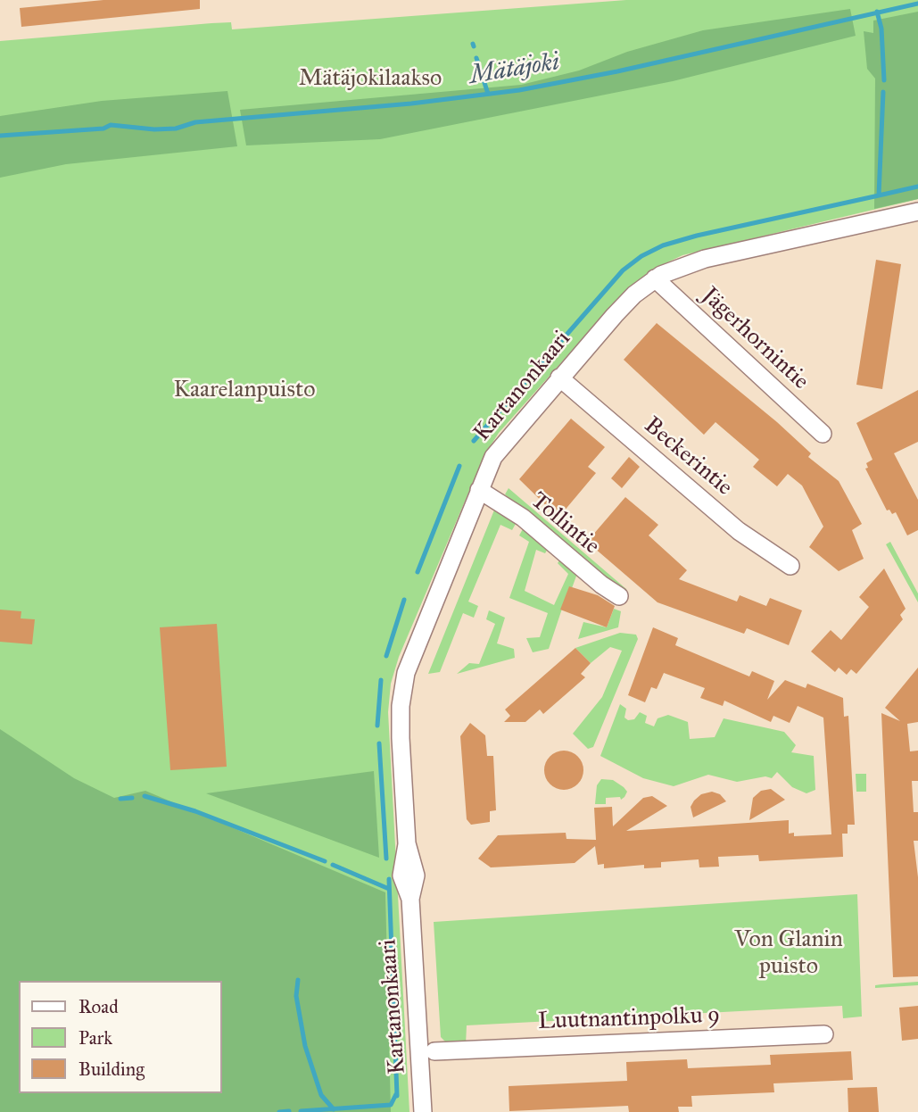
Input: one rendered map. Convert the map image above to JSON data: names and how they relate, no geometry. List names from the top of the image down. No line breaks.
{"streets":{"street":["Jägerhornintie","Kartanonkaari","Beckerintie","Tollintie","Luutnantinpolku 9"]},"crossings":[["Jägerhornintie","Kartanonkaari"],["Kartanonkaari","Beckerintie"],["Kartanonkaari","Tollintie"]],"water":["Mätäjoki"],"parks":["Mätäjokilaakso","Kaarelanpuisto","Von Glanin puisto"],"legend":["Road","Park","Building"]}
